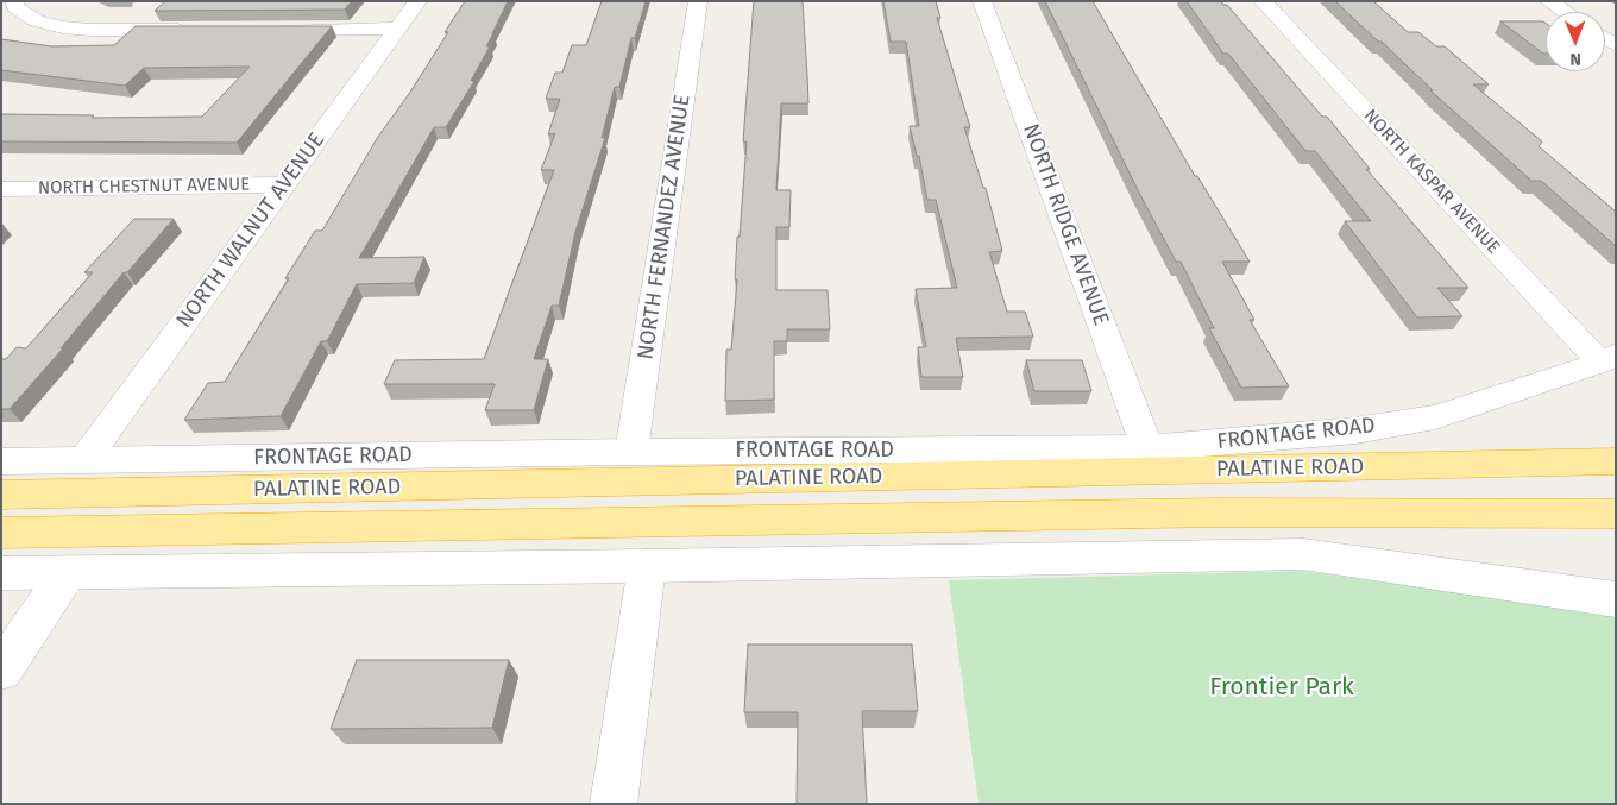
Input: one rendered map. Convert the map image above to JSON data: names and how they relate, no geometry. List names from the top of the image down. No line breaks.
{"streets":{"highway":["PALATINE ROAD"],"street":["NORTH KASPAR AVENUE","NORTH CHESTNUT AVENUE","NORTH RIDGE AVENUE","NORTH FERNANDEZ AVENUE","NORTH WALNUT AVENUE","FRONTAGE ROAD"]},"crossings":[["NORTH KASPAR AVENUE","FRONTAGE ROAD"],["NORTH CHESTNUT AVENUE","NORTH WALNUT AVENUE"],["NORTH RIDGE AVENUE","FRONTAGE ROAD"],["NORTH FERNANDEZ AVENUE","FRONTAGE ROAD"],["NORTH WALNUT AVENUE","FRONTAGE ROAD"]],"parks":["Frontier Park"],"north":"bottom"}
